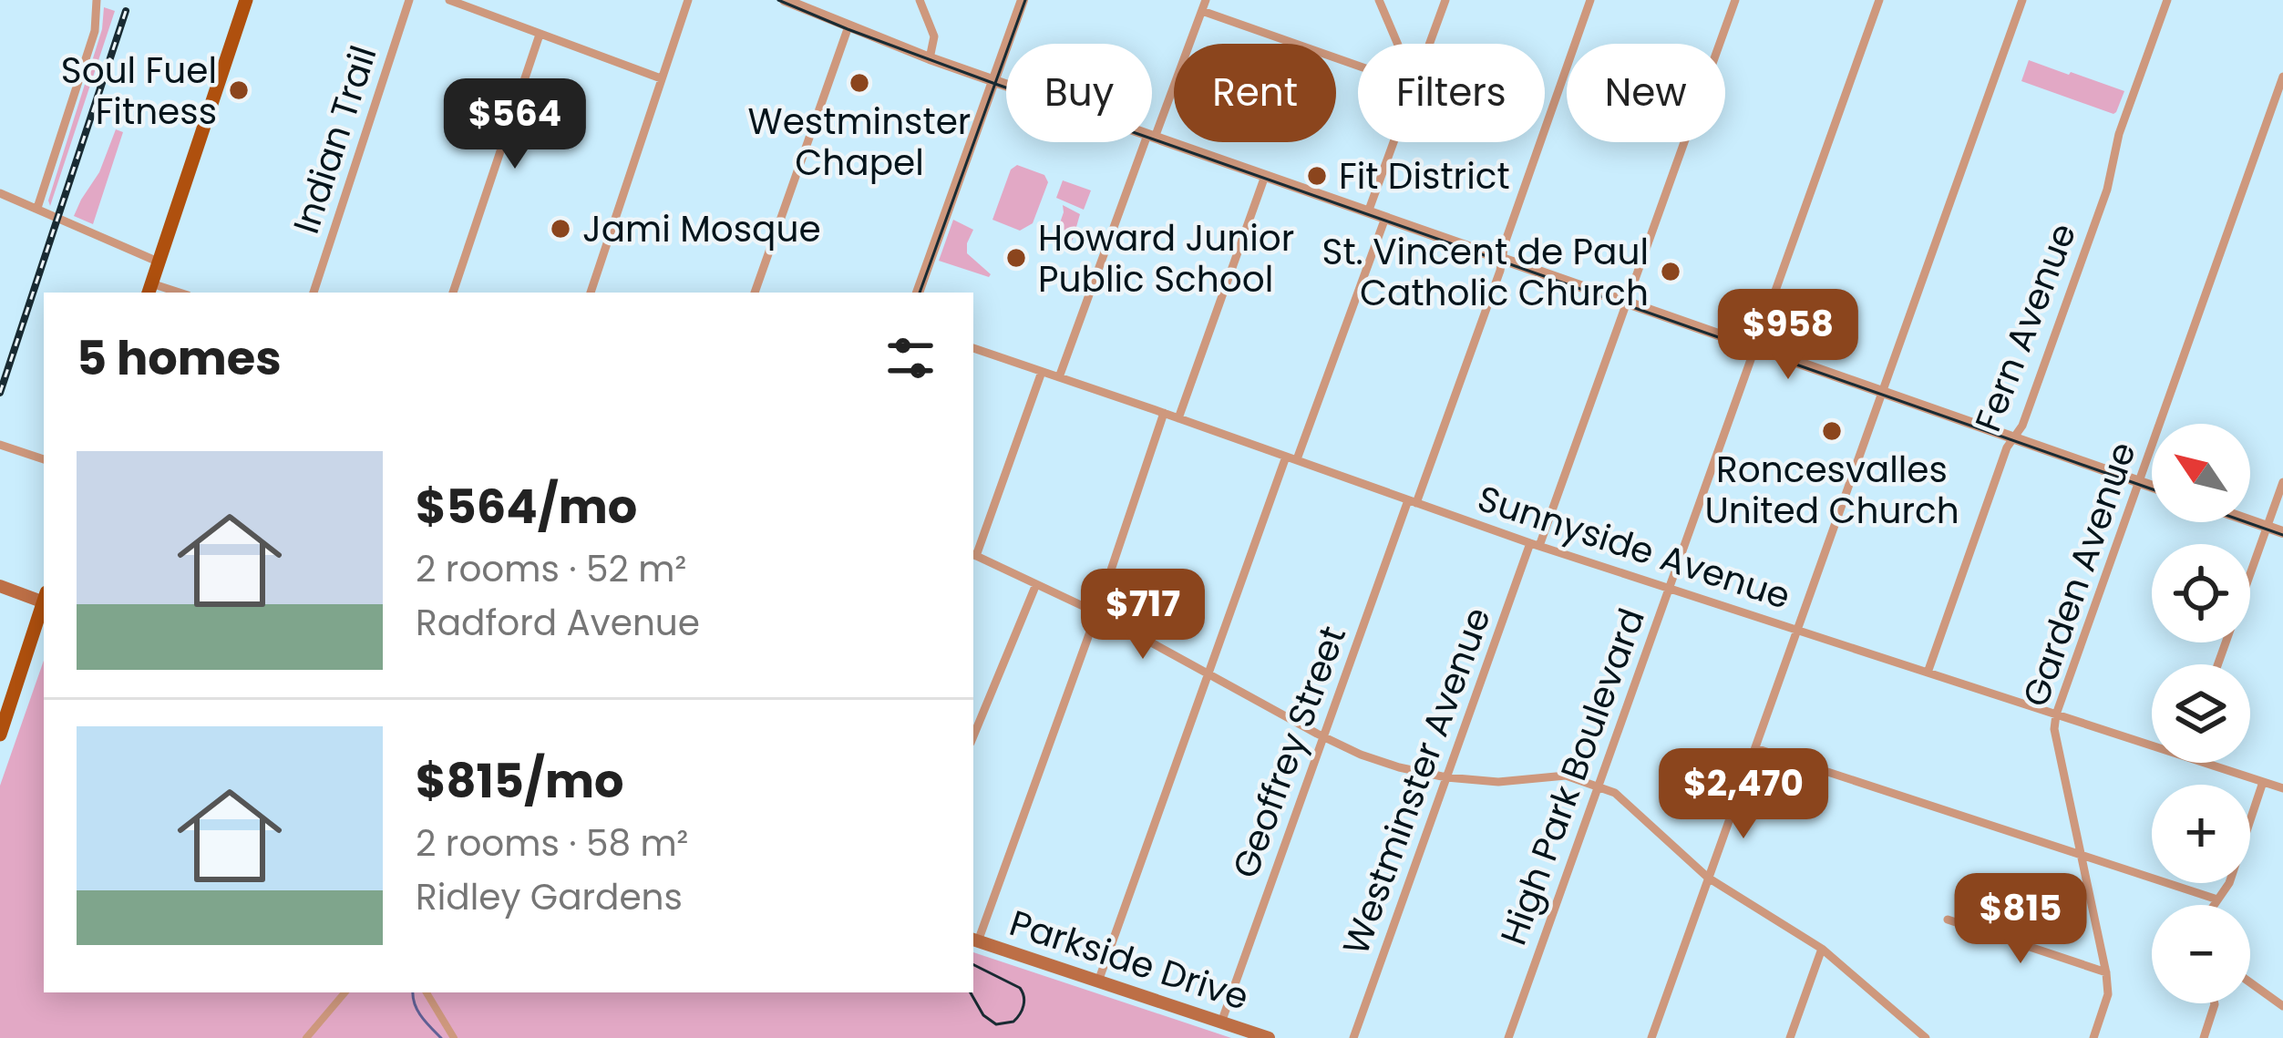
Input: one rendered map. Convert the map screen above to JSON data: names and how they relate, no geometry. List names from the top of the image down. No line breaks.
{"streets":{"main road":["Parkside Drive"],"street":["Indian Trail","Fern Avenue","Sunnyside Avenue","Garden Avenue","Geoffrey Street","High Park Boulevard","Westminster Avenue"]},"crossings":[["Fern Avenue","Sunnyside Avenue"],["Sunnyside Avenue","Garden Avenue"],["Sunnyside Avenue","Geoffrey Street"],["Sunnyside Avenue","High Park Boulevard"],["Sunnyside Avenue","Westminster Avenue"],["Geoffrey Street","Parkside Drive"]],"places":["Westminster Chapel","Soul Fuel Fitness","Fit District","Jami Mosque","Howard Junior Public School","St. Vincent de Paul Catholic Church","Roncesvalles United Church"],"north":"top left","page":{"chip":["Buy","Rent","Filters","New"],"price":["$564","$958","$717","$2,470","$815"],"heading":"5 homes","map_buttons":["+","−"],"list":[{"name":"$564/mo","note":"2 rooms · 52 m² · Radford Avenue"},{"name":"$815/mo","note":"2 rooms · 58 m² · Ridley Gardens"}]}}
